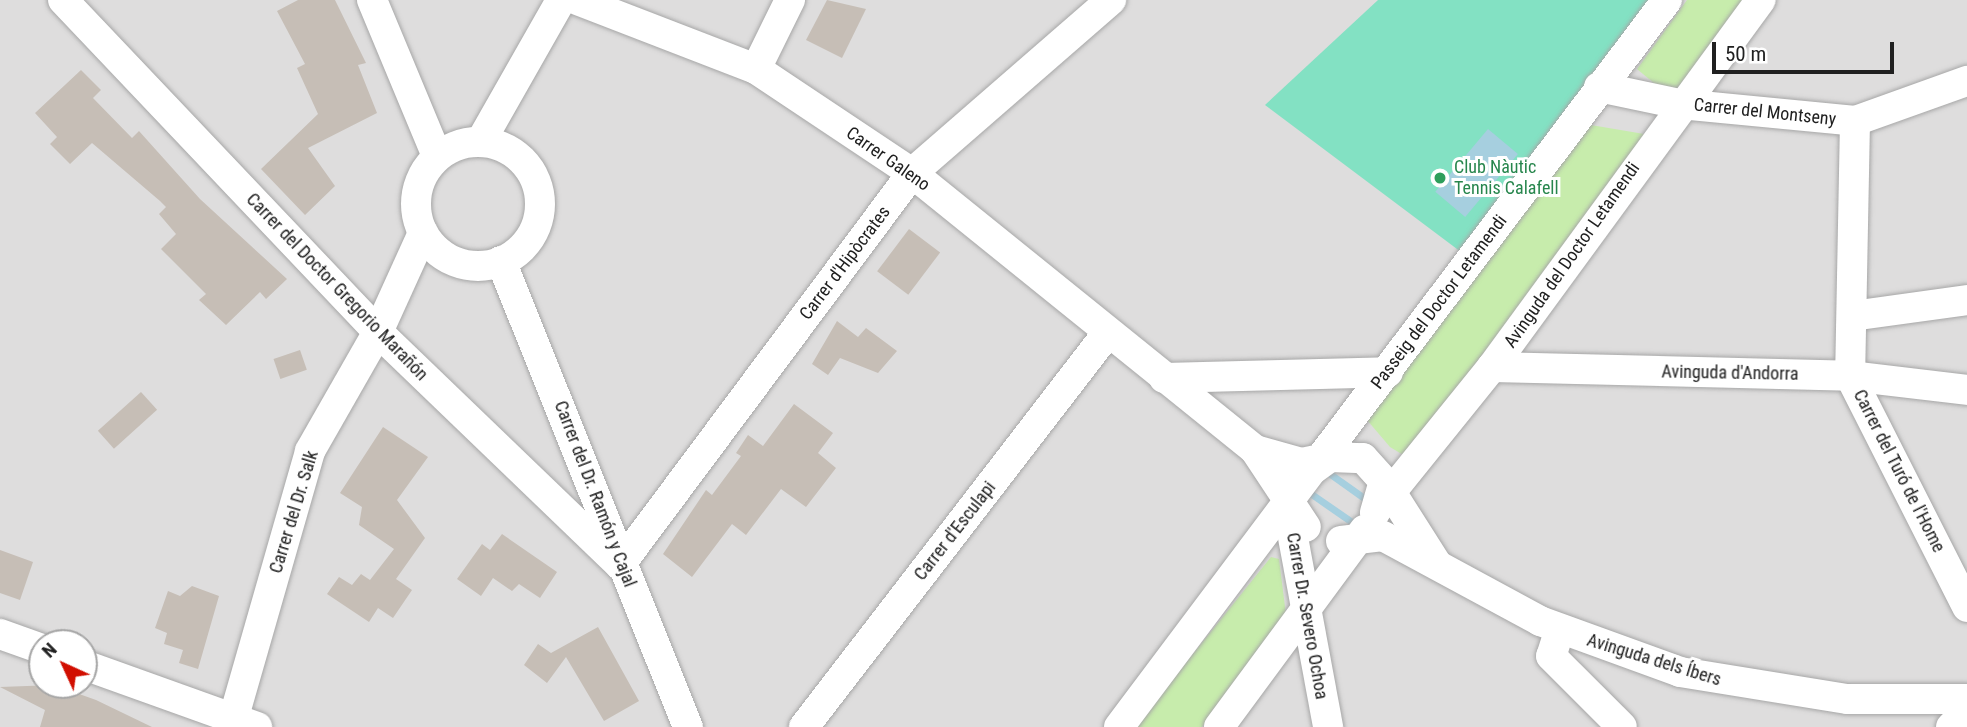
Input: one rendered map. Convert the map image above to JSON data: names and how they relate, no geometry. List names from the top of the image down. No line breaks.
{"streets":{"street":["Carrer del Montseny","Carrer Galeno","Avinguda del Doctor Letamendi","Carrer d'Hipòcrates","Carrer del Doctor Gregorio Marañón","Passeig del Doctor Letamendi","Avinguda d'Andorra","Carrer del Turó de l'Home","Carrer del Dr. Ramón y Cajal","Carrer del Dr. Salk","Carrer d'Esculapi","Carrer Dr. Severo Ochoa","Avinguda dels Íbers"]},"crossings":[["Carrer del Montseny","Avinguda del Doctor Letamendi"],["Carrer del Montseny","Passeig del Doctor Letamendi"],["Carrer del Montseny","Carrer del Turó de l'Home"],["Carrer Galeno","Carrer d'Hipòcrates"],["Carrer Galeno","Passeig del Doctor Letamendi"],["Carrer Galeno","Carrer d'Esculapi"],["Carrer Galeno","Carrer Dr. Severo Ochoa"],["Carrer Galeno","Avinguda dels Íbers"],["Avinguda del Doctor Letamendi","Avinguda d'Andorra"],["Avinguda del Doctor Letamendi","Avinguda dels Íbers"],["Carrer d'Hipòcrates","Carrer del Doctor Gregorio Marañón"],["Carrer d'Hipòcrates","Carrer del Dr. Ramón y Cajal"],["Carrer del Doctor Gregorio Marañón","Carrer del Dr. Ramón y Cajal"],["Carrer del Doctor Gregorio Marañón","Carrer del Dr. Salk"],["Passeig del Doctor Letamendi","Carrer Dr. Severo Ochoa"],["Avinguda d'Andorra","Carrer del Turó de l'Home"],["Carrer del Dr. Ramón y Cajal","Carrer del Dr. Salk"]],"places":["Club Nàutic Tennis Calafell"],"scale_bar":"50 m","north":"top left"}
